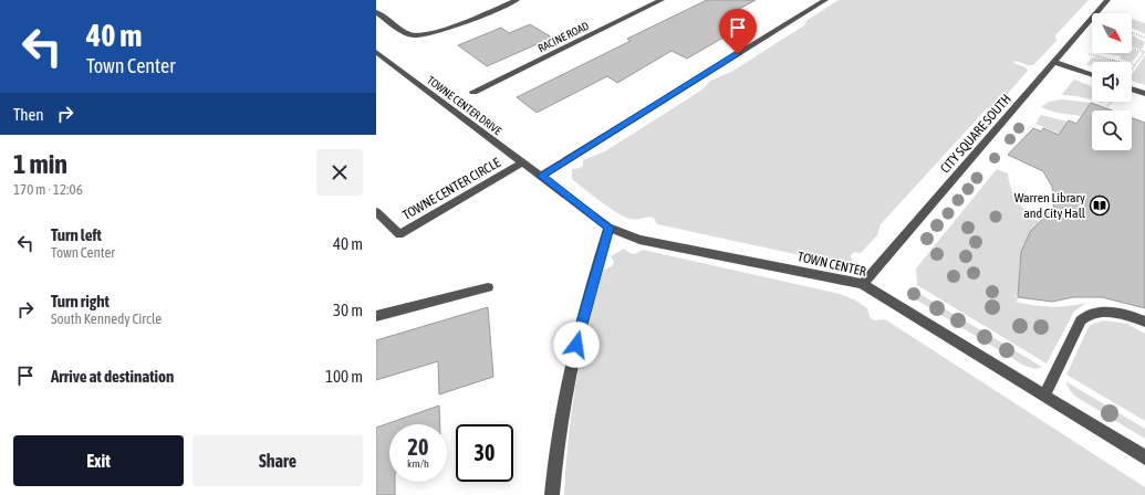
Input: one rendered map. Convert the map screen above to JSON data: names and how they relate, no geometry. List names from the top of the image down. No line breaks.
{"streets":{"street":["RACINE ROAD","TOWNE CENTER DRIVE","CITY SQUARE SOUTH","TOWNE CENTER CIRCLE","TOWN CENTER"]},"crossings":[["TOWNE CENTER DRIVE","TOWNE CENTER CIRCLE"],["TOWNE CENTER DRIVE","TOWN CENTER"],["CITY SQUARE SOUTH","TOWN CENTER"]],"places":{"library":["Warren Library and City Hall"]},"north":"bottom right","page":{"turn":["40 m","Town Center"],"then":"Then","heading":["1 min","170 m · 12:06"],"list":[{"name":"Turn left","note":"Town Center","value":"40 m"},{"name":"Turn right","note":"South Kennedy Circle","value":"30 m"},{"name":"Arrive at destination","value":"100 m"}],"speed":"20 km/h","limit":"30","buttons":["Exit","Share"]}}
